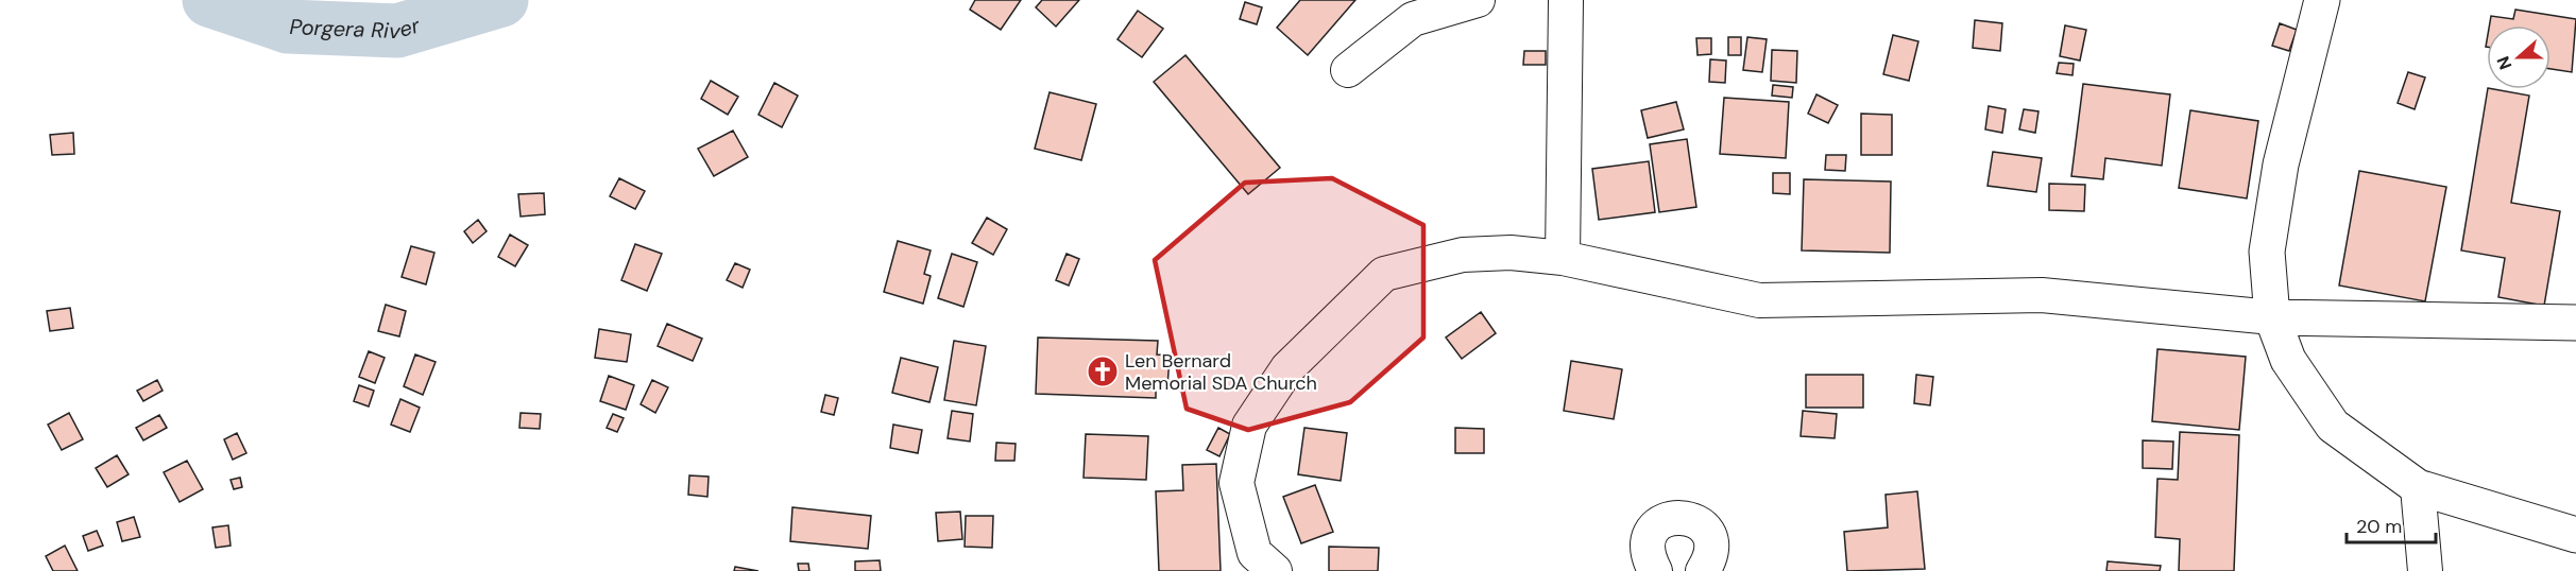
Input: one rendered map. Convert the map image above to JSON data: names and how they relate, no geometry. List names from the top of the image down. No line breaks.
{"water":["Porgera River"],"places":{"church":["Len Bernard Memorial SDA Church"]},"scale_bar":"20 m","north":"left"}
